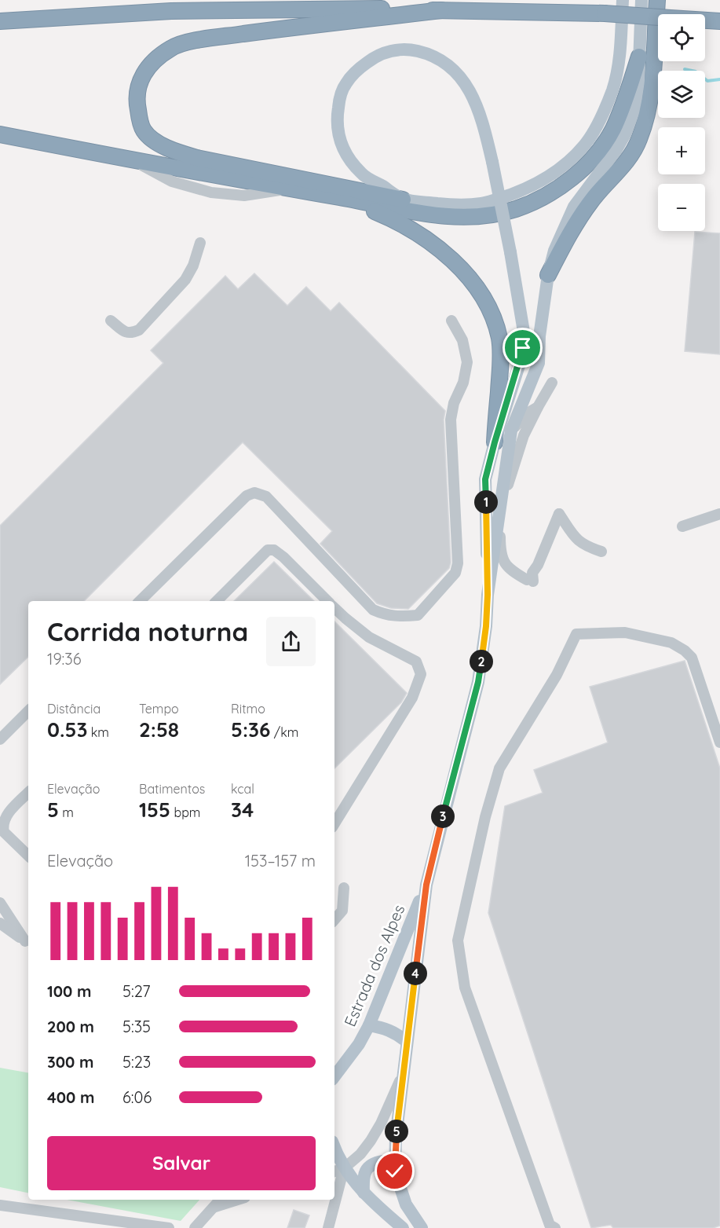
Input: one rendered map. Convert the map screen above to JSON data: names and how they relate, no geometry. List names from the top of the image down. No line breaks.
{"streets":{"main road":["Estrada dos Alpes"]},"page":{"map_buttons":["+","−"],"pins":["1","2","3","4","5"],"heading":["Corrida noturna","19:36"],"stats":[["Distância","0.53 km"],["Tempo","2:58"],["Ritmo","5:36 /km"],["Elevação","5 m"],["Batimentos","155 bpm"],["kcal","34"]],"chart":["Elevação","153–157 m"],"list":[{"name":"100 m","note":"5:27"},{"name":"200 m","note":"5:35"},{"name":"300 m","note":"5:23"},{"name":"400 m","note":"6:06"}],"buttons":"Salvar"}}
